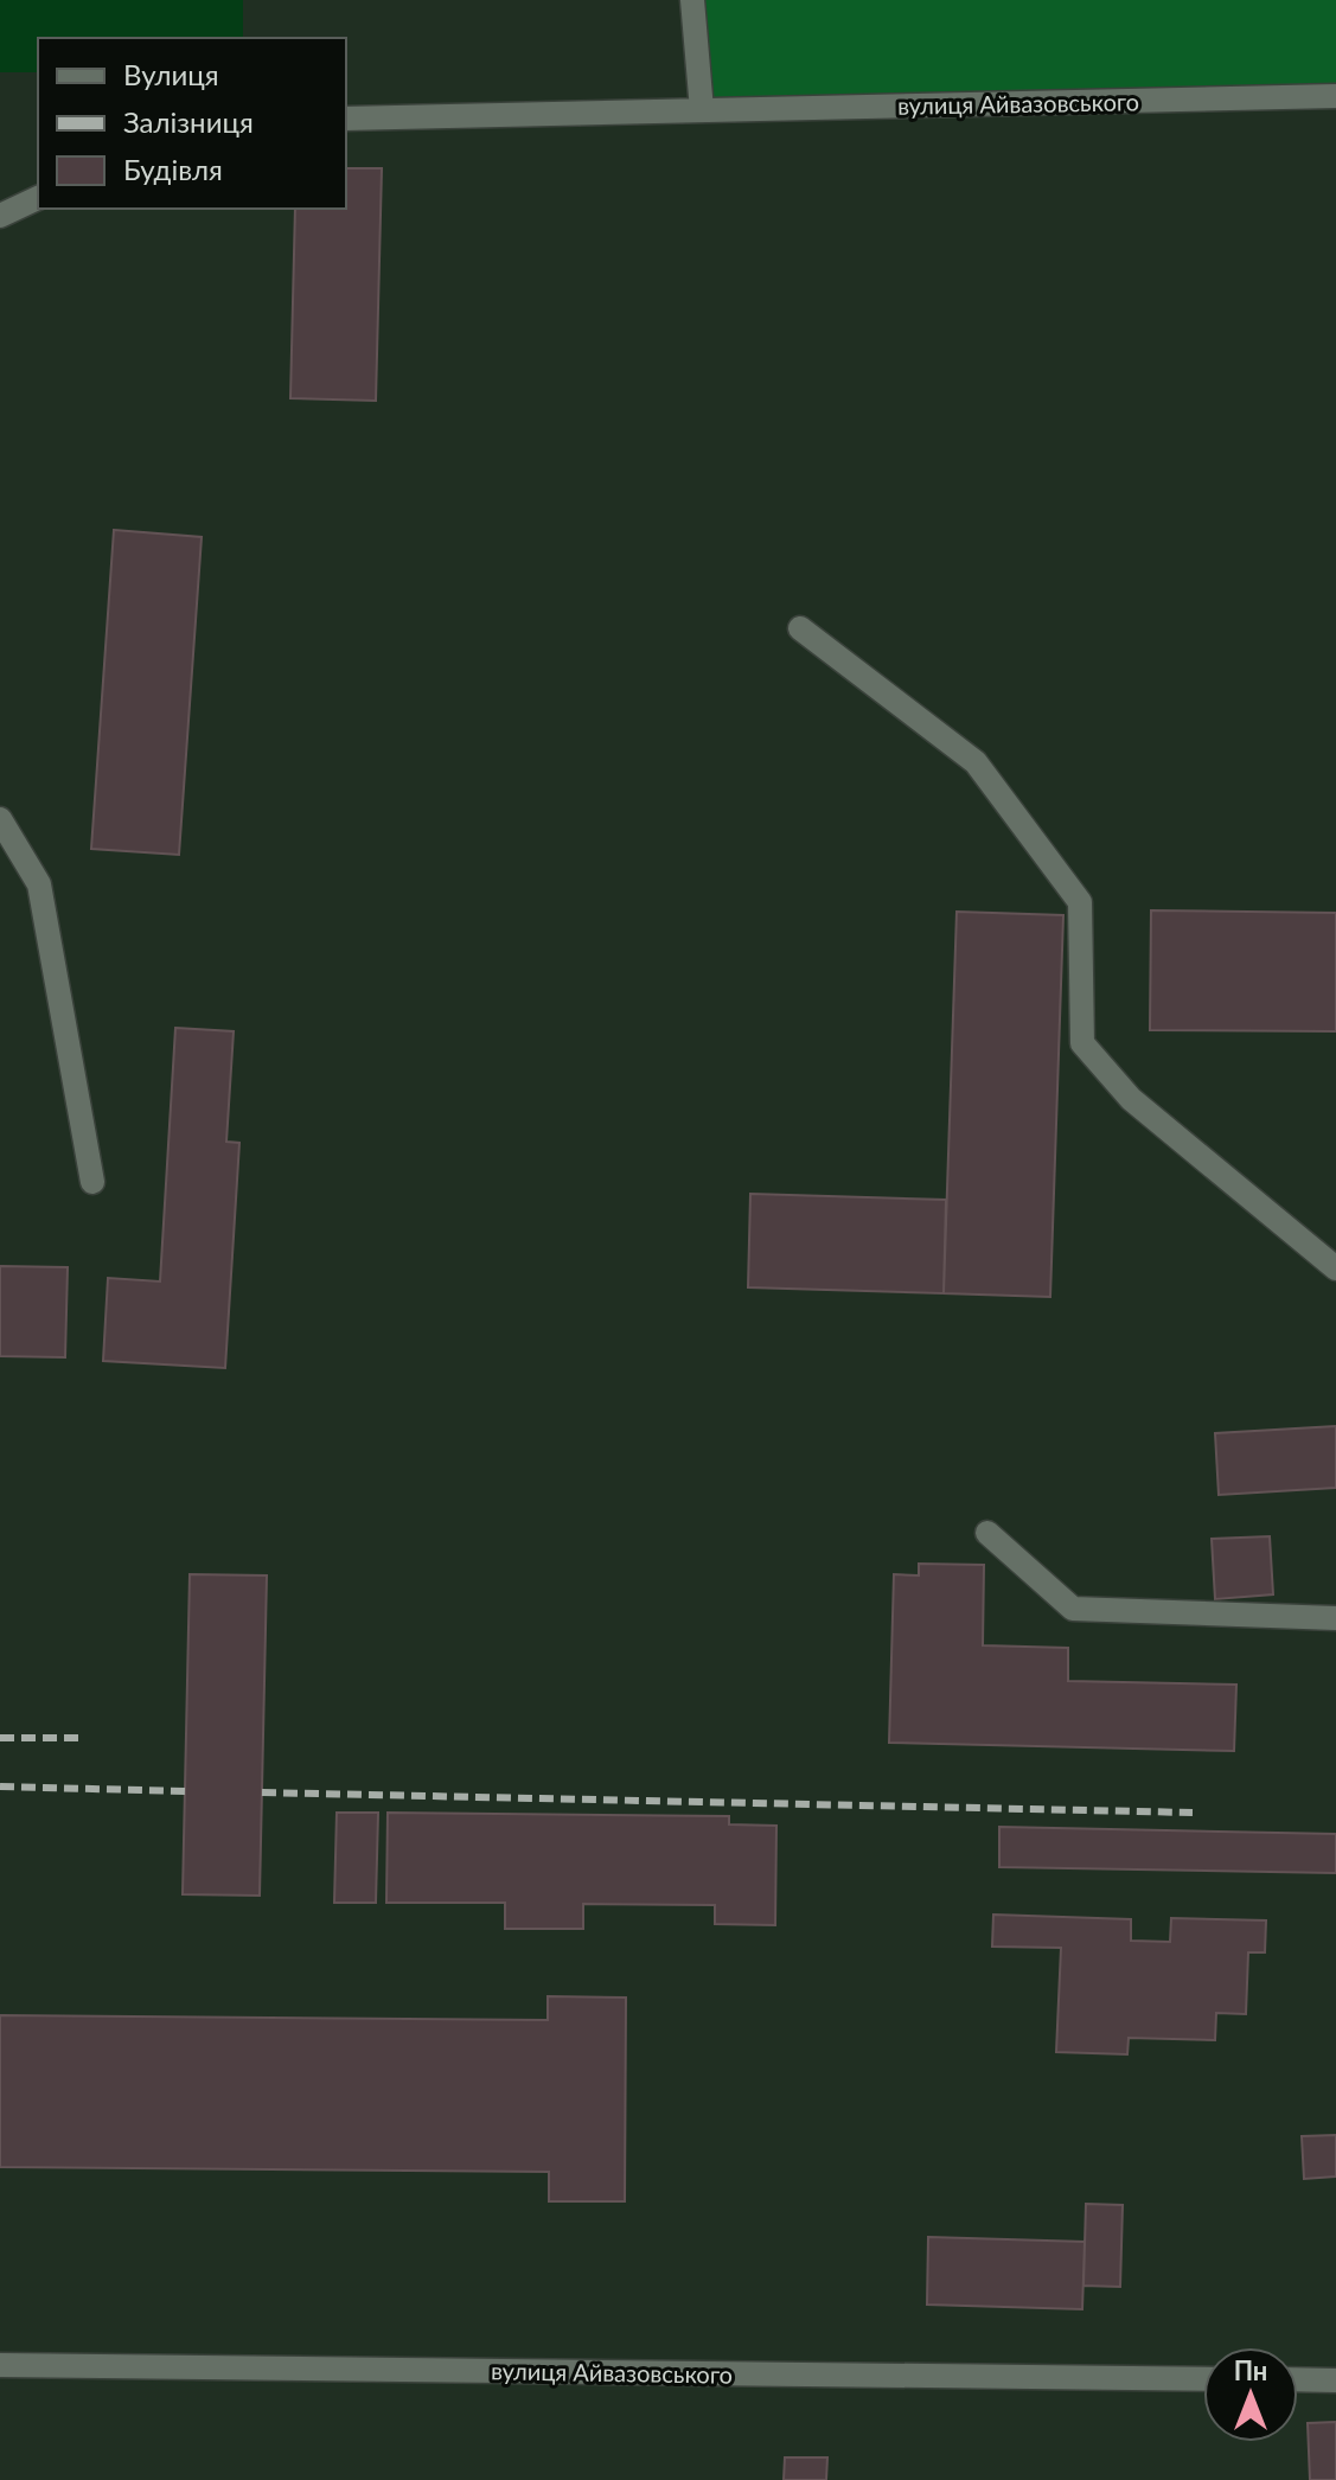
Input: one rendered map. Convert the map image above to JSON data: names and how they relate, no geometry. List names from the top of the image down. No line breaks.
{"streets":{"lane":["вулиця Айвазовського"]},"legend":["Вулиця","Залізниця","Будівля"],"north":"top"}
